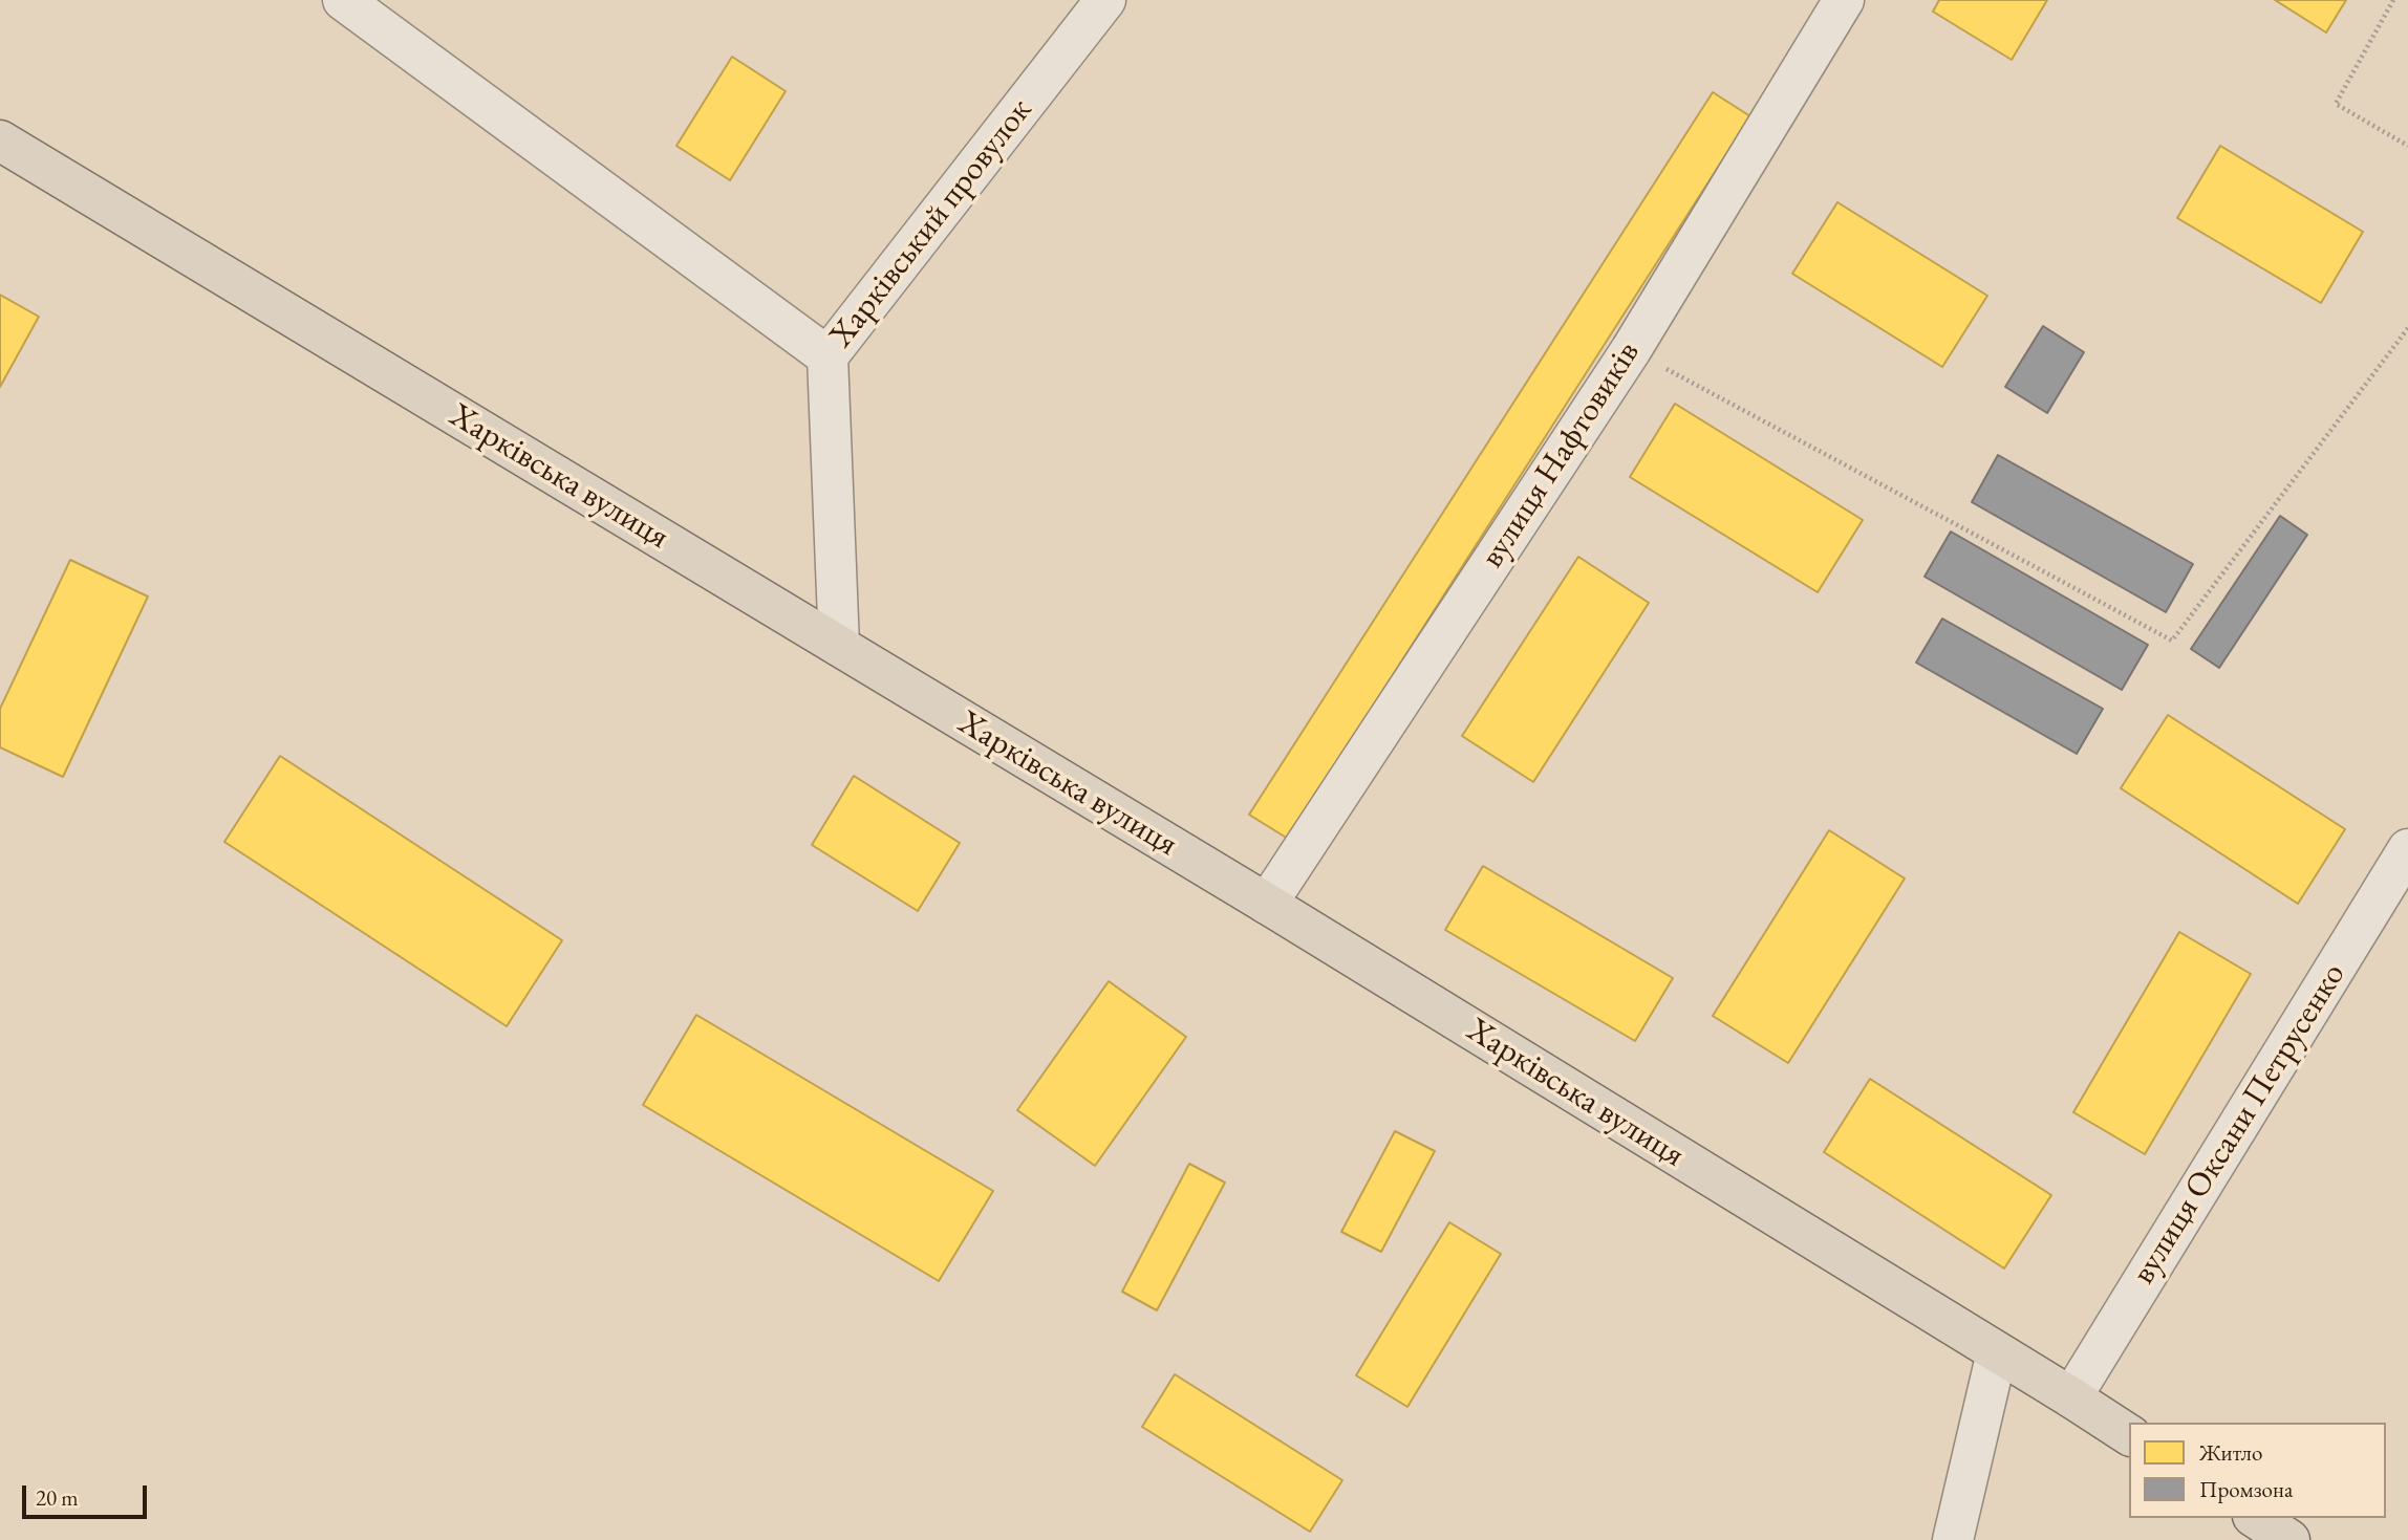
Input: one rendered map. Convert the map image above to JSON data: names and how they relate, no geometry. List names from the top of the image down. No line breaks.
{"streets":{"main road":["Харківська вулиця"],"street":["Харківський провулок","вулиця Нафтовиків","вулиця Оксани Петрусенко"]},"crossings":[["Харківський провулок","Харківська вулиця"],["вулиця Нафтовиків","Харківська вулиця"],["Харківська вулиця","вулиця Оксани Петрусенко"]],"legend":["Житло","Промзона"],"scale_bar":"20 m"}
